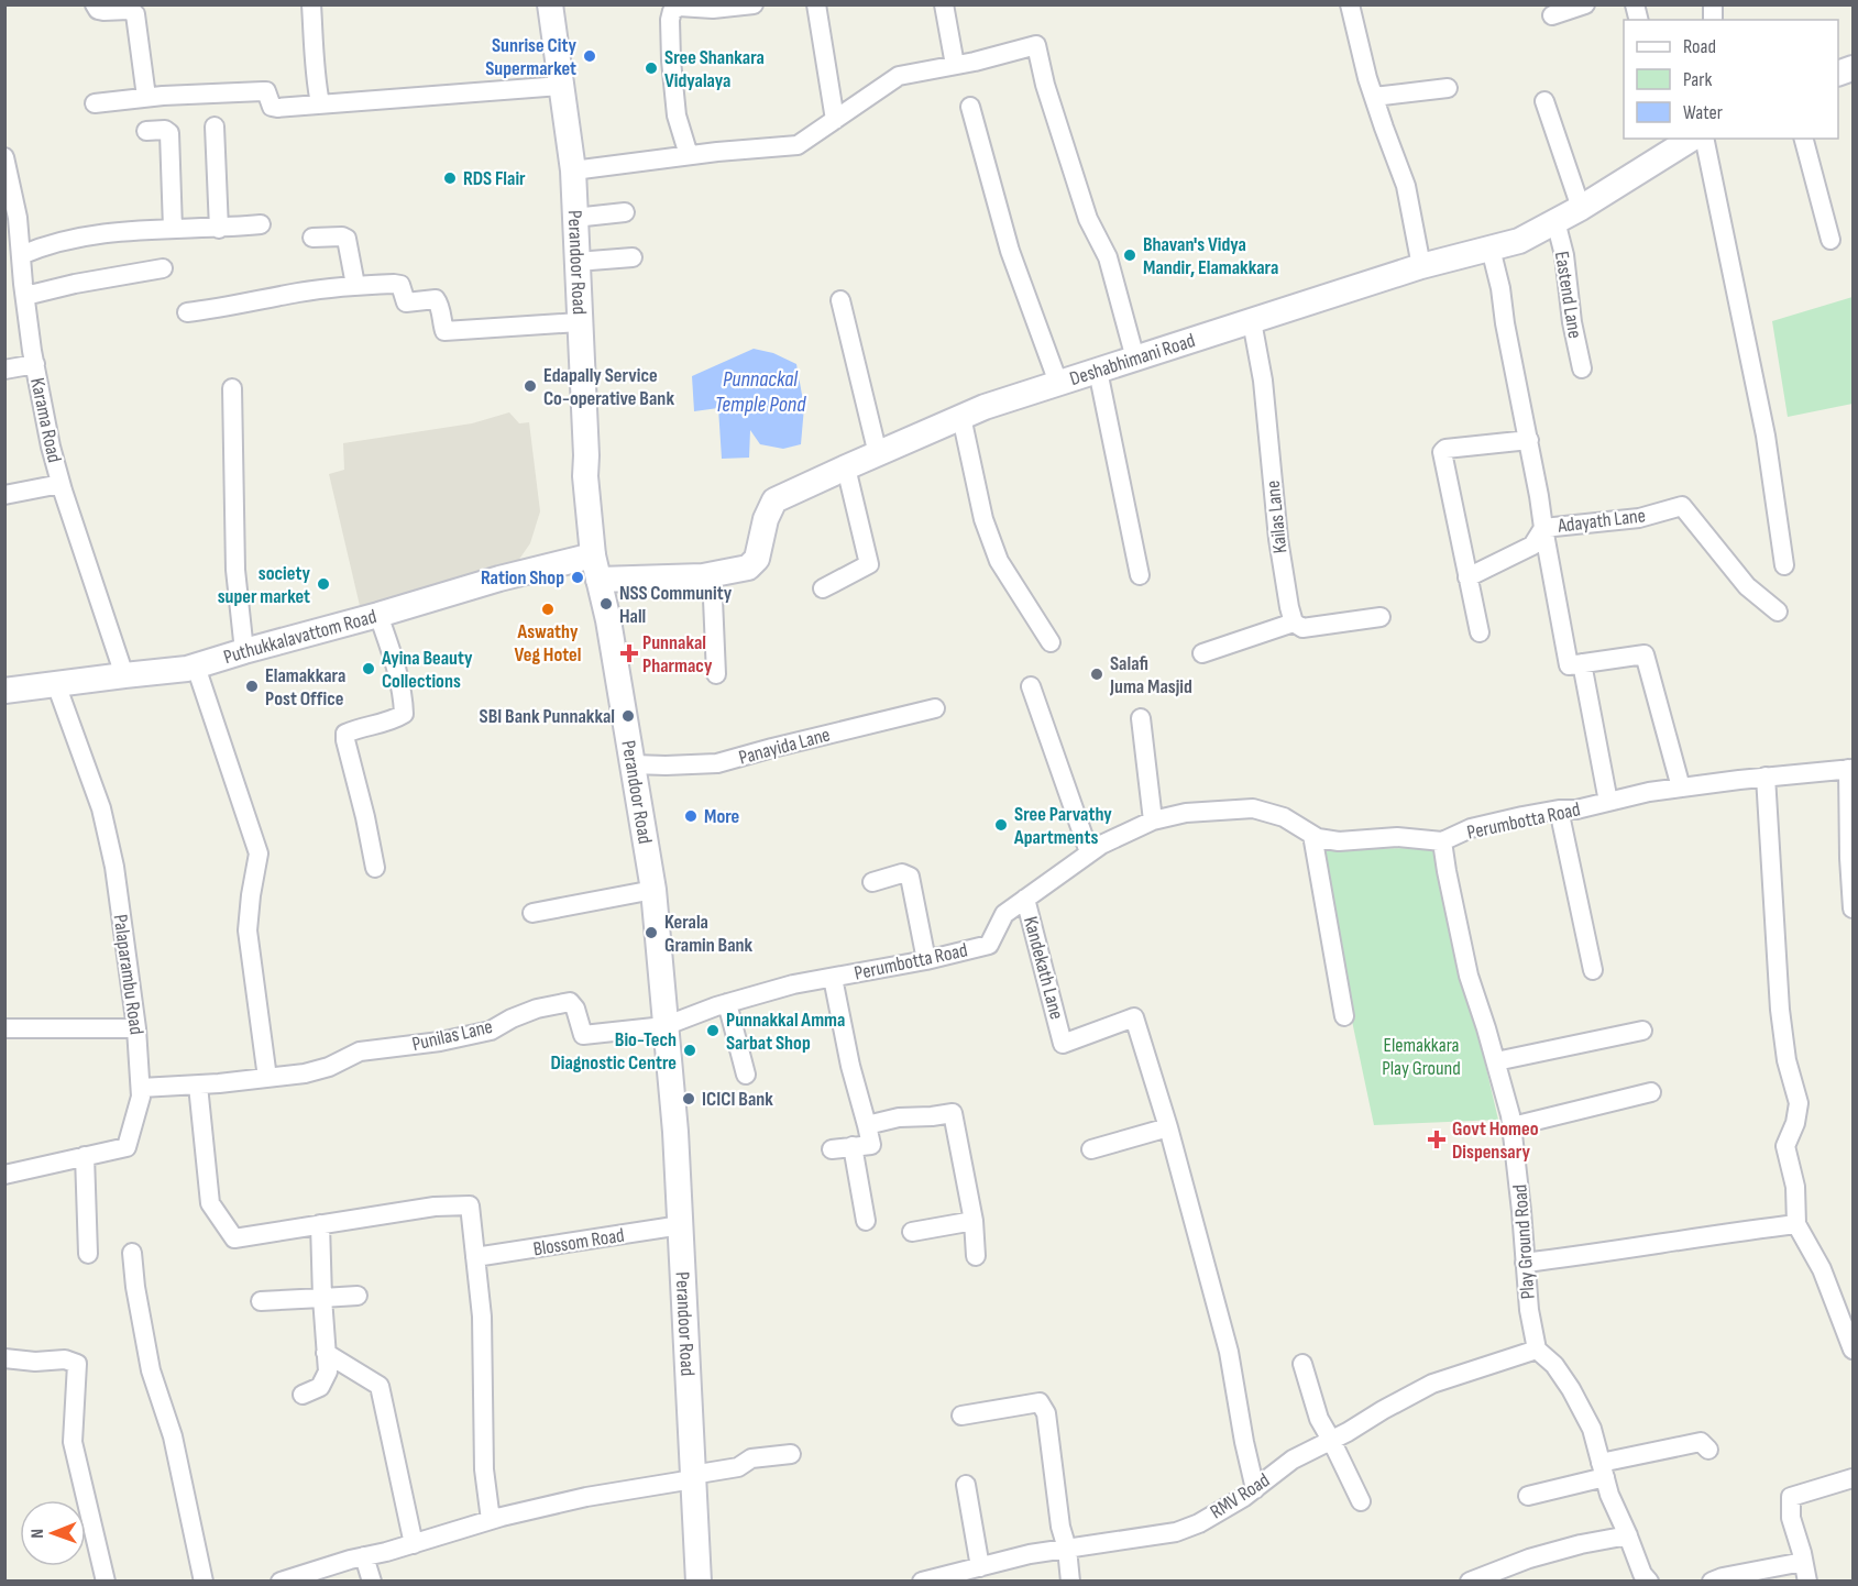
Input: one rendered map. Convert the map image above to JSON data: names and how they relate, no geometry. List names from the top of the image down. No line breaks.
{"streets":{"street":["Perandoor Road","Eastend Lane","Deshabhimani Road","Karama Road","Kailas Lane","Adayath Lane","Puthukkalavattom Road","Panayida Lane","Perumbotta Road","Kandekath Lane","Palaparambu Road","Punilas Lane","Blossom Road","Play Ground Road","RMV Road"]},"crossings":[["Perandoor Road","Deshabhimani Road"],["Perandoor Road","Puthukkalavattom Road"],["Perandoor Road","Panayida Lane"],["Perandoor Road","Perumbotta Road"],["Perandoor Road","Punilas Lane"],["Perandoor Road","Blossom Road"],["Eastend Lane","Deshabhimani Road"],["Deshabhimani Road","Kailas Lane"],["Deshabhimani Road","Adayath Lane"],["Karama Road","Puthukkalavattom Road"],["Puthukkalavattom Road","Palaparambu Road"],["Perumbotta Road","Kandekath Lane"],["Perumbotta Road","Punilas Lane"],["Perumbotta Road","Play Ground Road"],["Palaparambu Road","Punilas Lane"],["Play Ground Road","RMV Road"]],"water":["Punnackal Temple Pond"],"parks":["Elemakkara Play Ground"],"places":{"other":["Sunrise City Supermarket","Sree Shankara Vidyalaya","RDS Flair","Bhavan's Vidya Mandir, Elamakkara","Edapally Service Co-operative Bank","Ration Shop","society super market","NSS Community Hall","Aswathy Veg Hotel","Ayina Beauty Collections","Salafi Juma Masjid","Elamakkara Post Office","SBI Bank Punnakkal","More","Sree Parvathy Apartments","Kerala Gramin Bank","Punnakkal Amma Sarbat Shop","Bio-Tech Diagnostic Centre","ICICI Bank"],"health":["Punnakal Pharmacy","Govt Homeo Dispensary"]},"legend":["Road","Park","Water"],"north":"left"}
